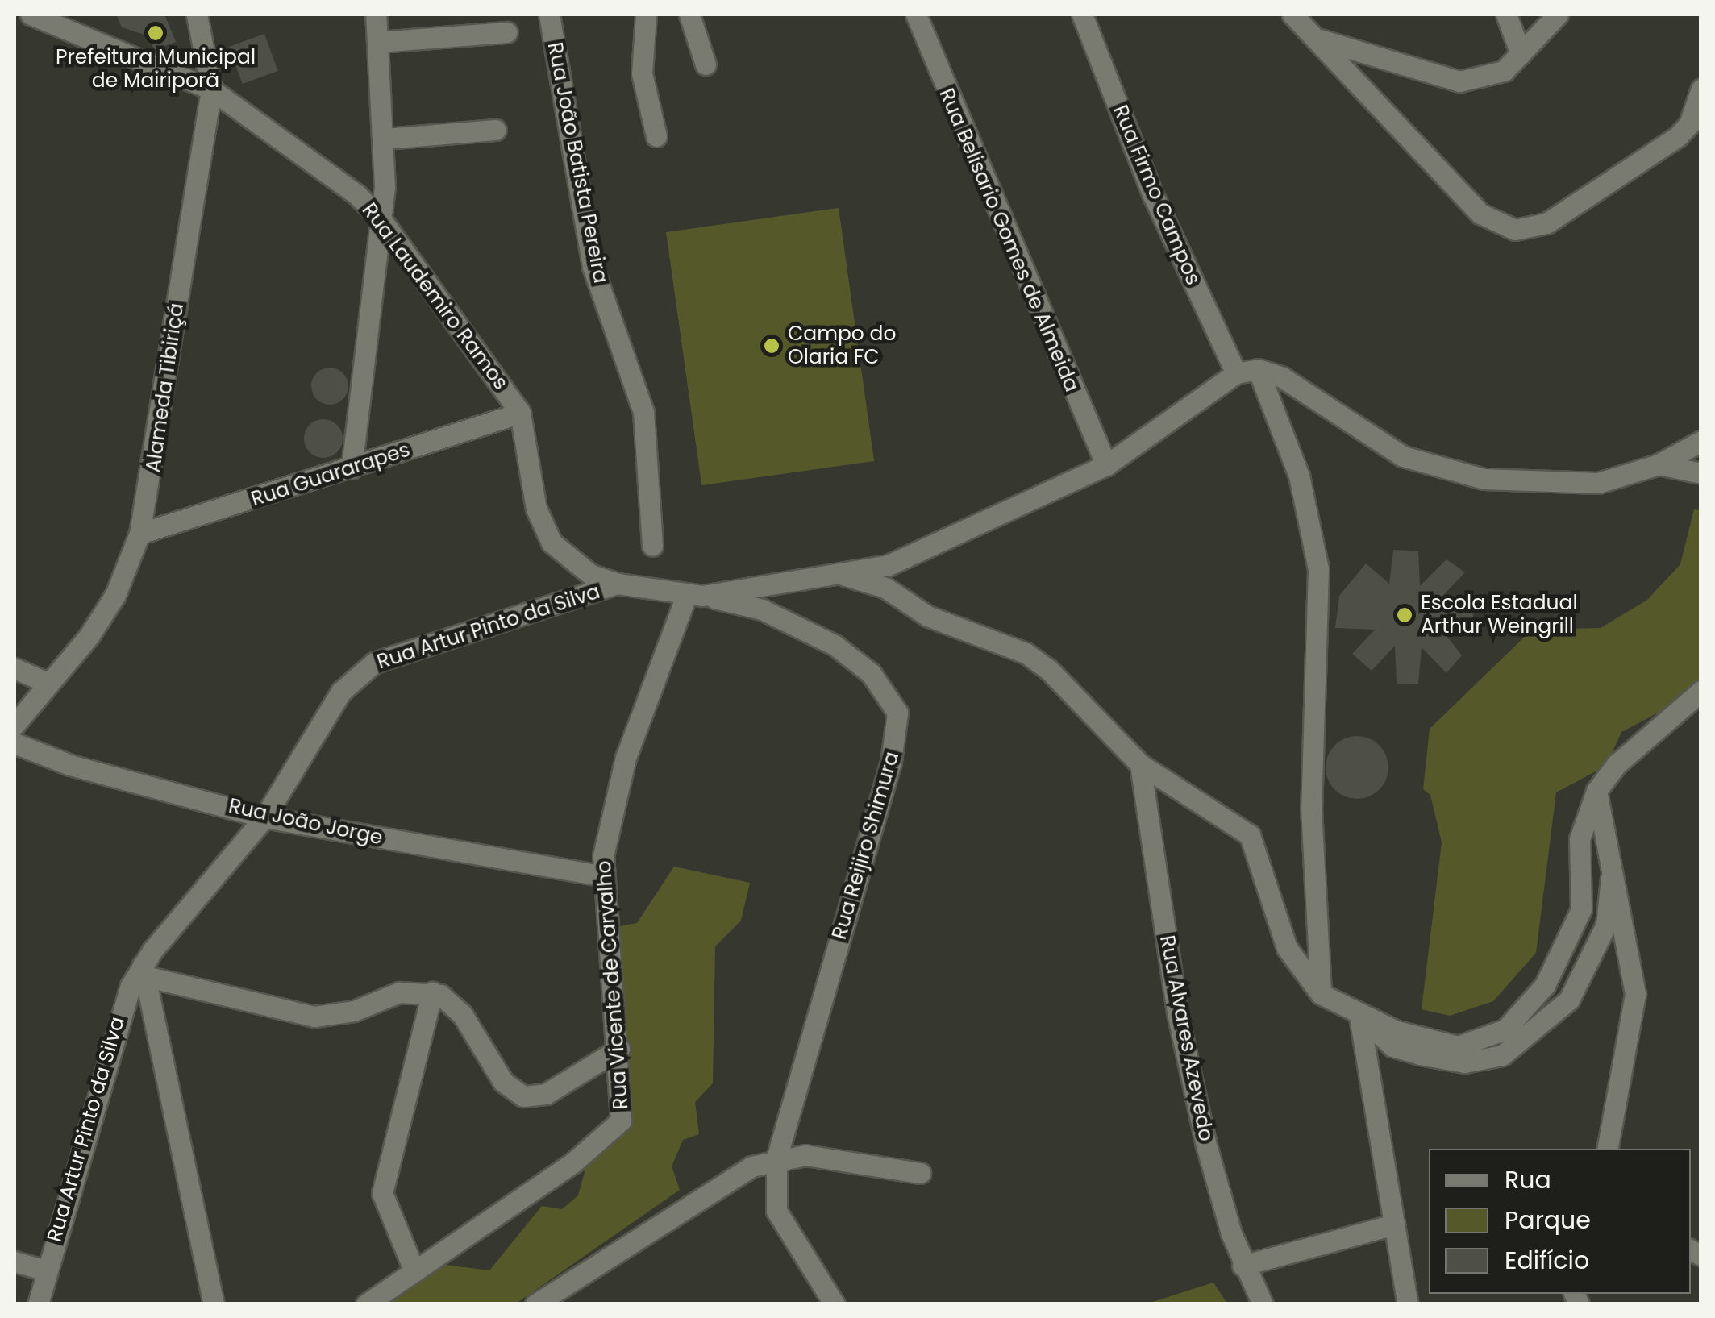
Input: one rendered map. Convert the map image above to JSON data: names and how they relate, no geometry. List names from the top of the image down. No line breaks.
{"streets":{"street":["Rua João Batista Pereira","Rua Firmo Campos","Rua Belisario Gomes de Almeida","Rua Laudemiro Ramos","Alameda Tibiriçá","Rua Guararapes","Rua Artur Pinto da Silva","Rua João Jorge","Rua Reijiro Shimura","Rua Vicente de Carvalho","Rua Alvares Azevedo"]},"crossings":[["Rua Firmo Campos","Rua Artur Pinto da Silva"],["Rua Belisario Gomes de Almeida","Rua Artur Pinto da Silva"],["Rua Laudemiro Ramos","Alameda Tibiriçá"],["Rua Laudemiro Ramos","Rua Guararapes"],["Rua Laudemiro Ramos","Rua Artur Pinto da Silva"],["Alameda Tibiriçá","Rua Guararapes"],["Rua Artur Pinto da Silva","Rua João Jorge"],["Rua Artur Pinto da Silva","Rua Reijiro Shimura"],["Rua Artur Pinto da Silva","Rua Vicente de Carvalho"],["Rua João Jorge","Rua Vicente de Carvalho"],["Rua Reijiro Shimura","Rua Vicente de Carvalho"]],"places":["Prefeitura Municipal de Mairiporã","Campo do Olaria FC","Escola Estadual Arthur Weingrill"],"legend":["Rua","Parque","Edifício"]}
